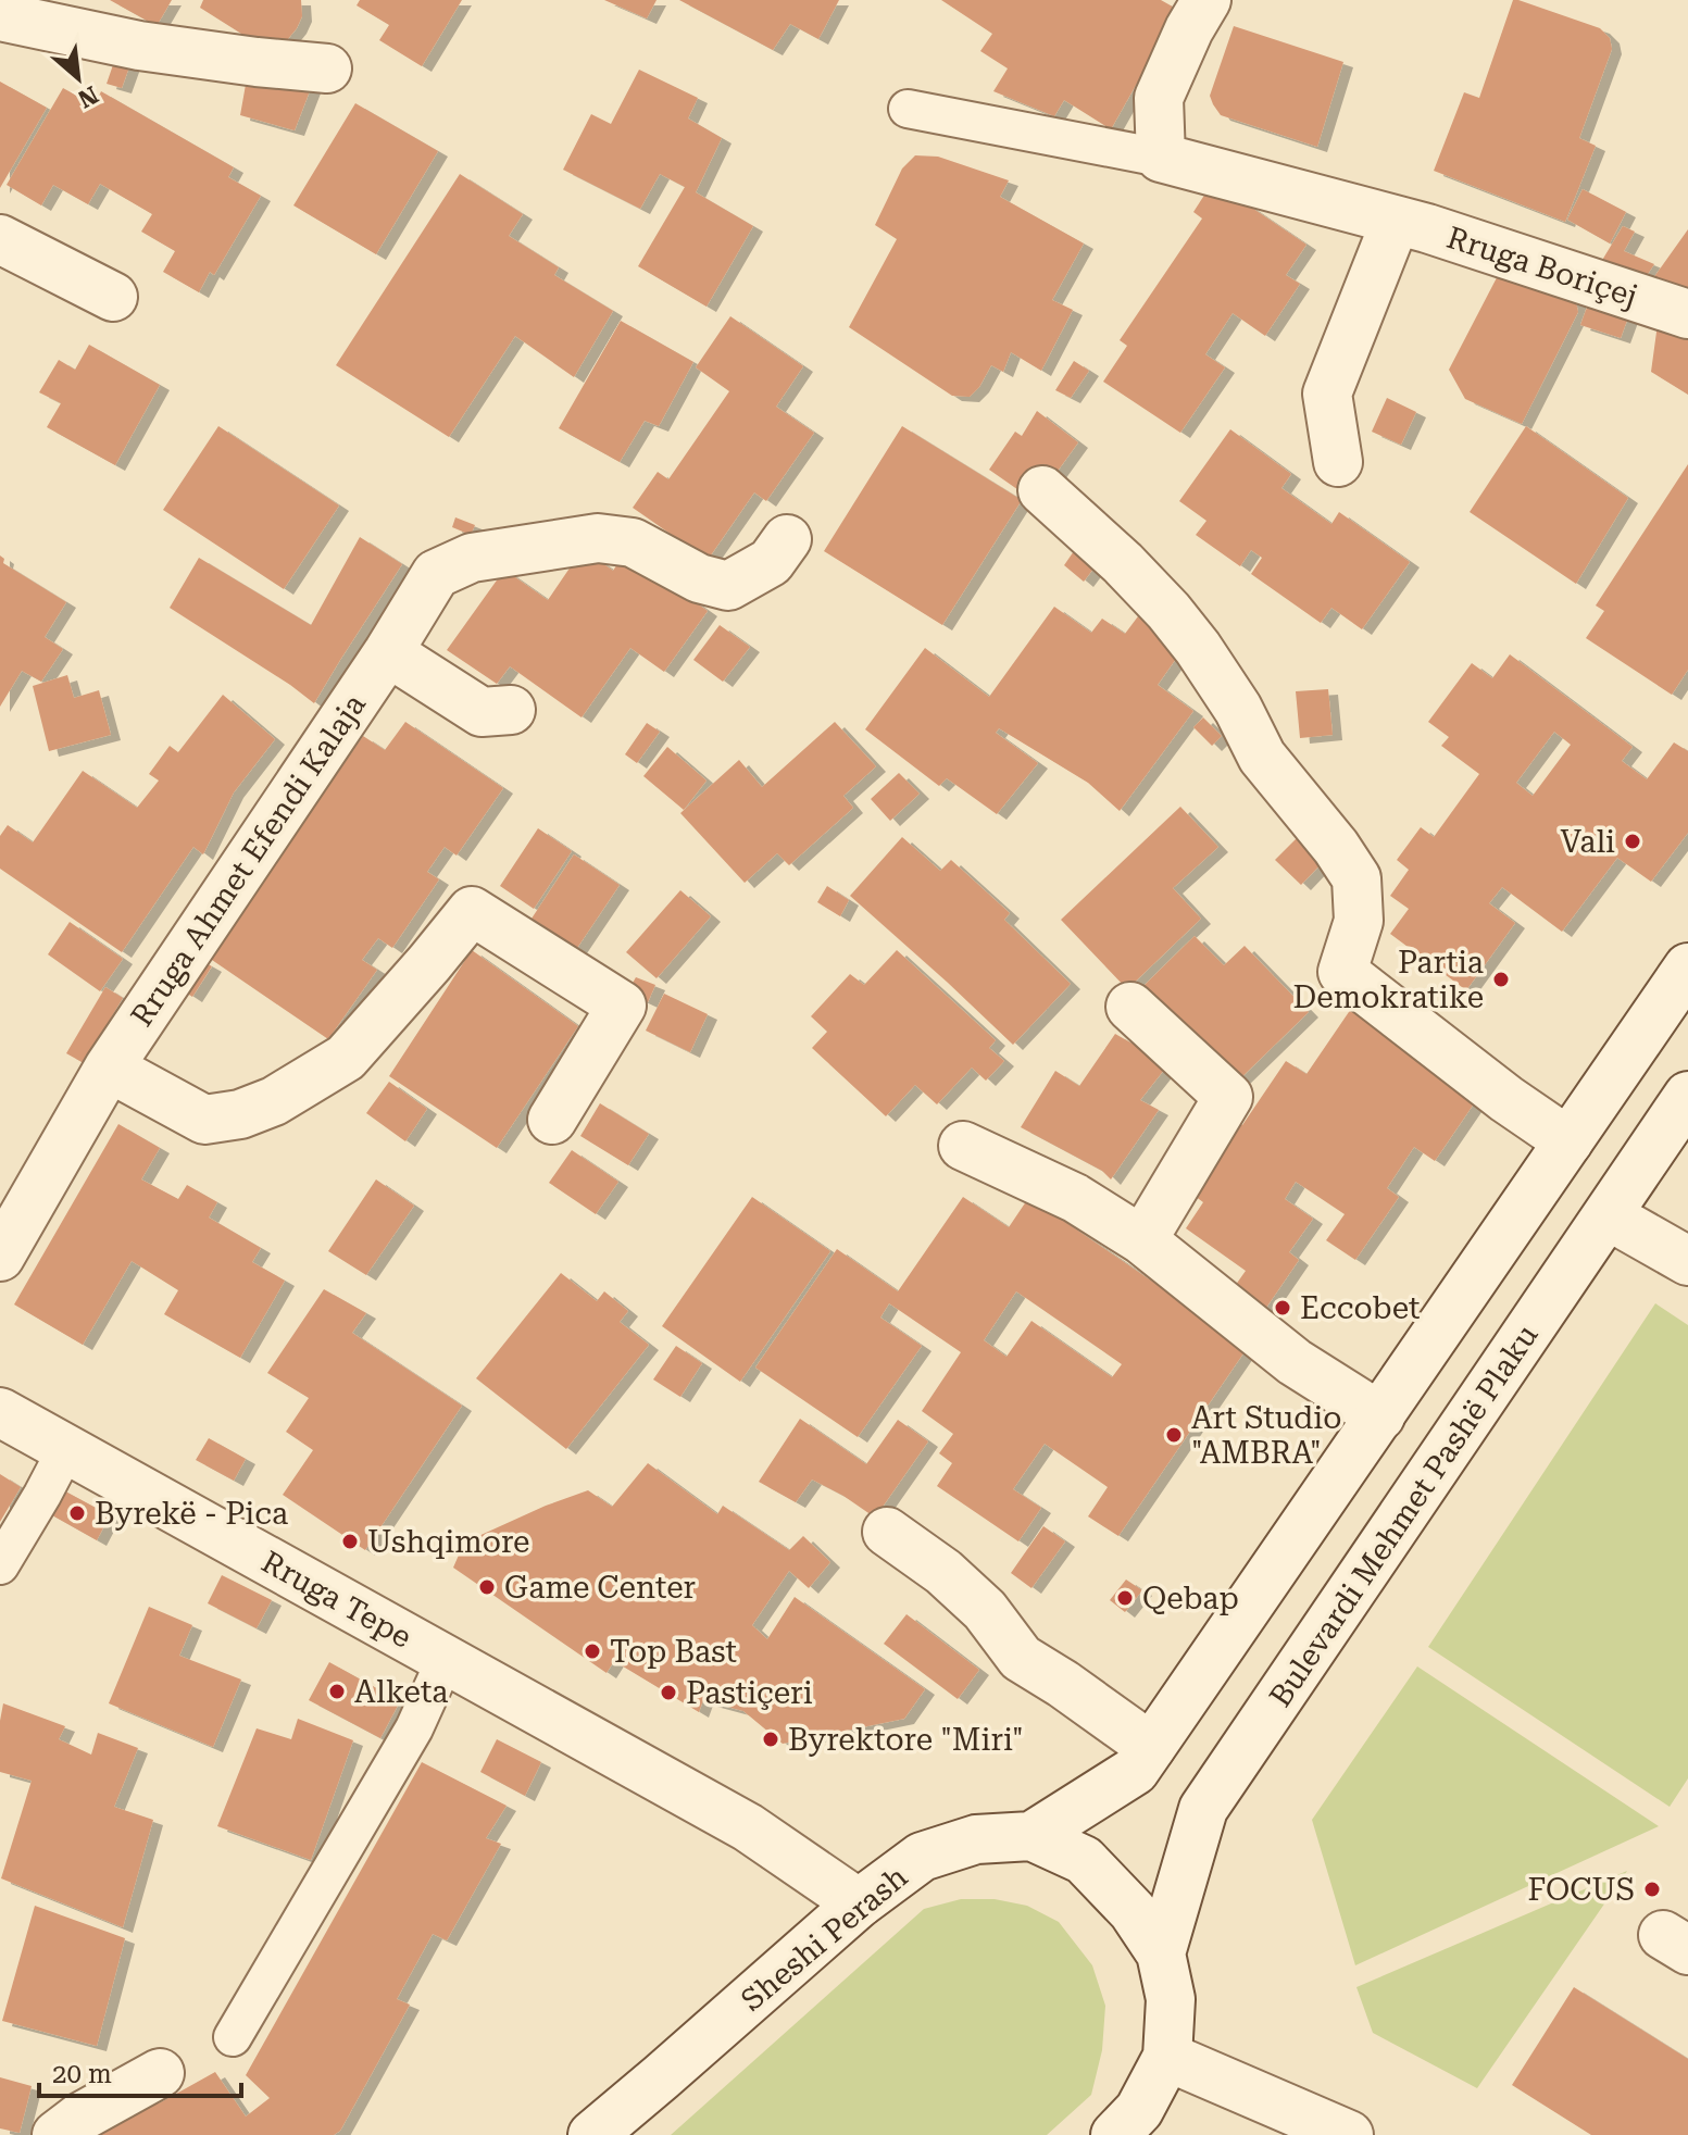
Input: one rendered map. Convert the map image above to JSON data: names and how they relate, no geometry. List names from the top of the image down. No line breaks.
{"streets":{"street":["Rruga Boriçej","Rruga Ahmet Efendi Kalaja","Bulevardi Mehmet Pashë Plaku","Rruga Tepe","Sheshi Perash"]},"crossings":[["Bulevardi Mehmet Pashë Plaku","Sheshi Perash"],["Rruga Tepe","Sheshi Perash"]],"places":["Vali","Partia Demokratike","Eccobet","Art Studio \"AMBRA\"","Byrekë - Pica","Ushqimore","Game Center","Qebap","Top Bast","Alketa","Pastiçeri","Byrektore \"Miri\"","FOCUS"],"scale_bar":"20 m","north":"bottom right"}
